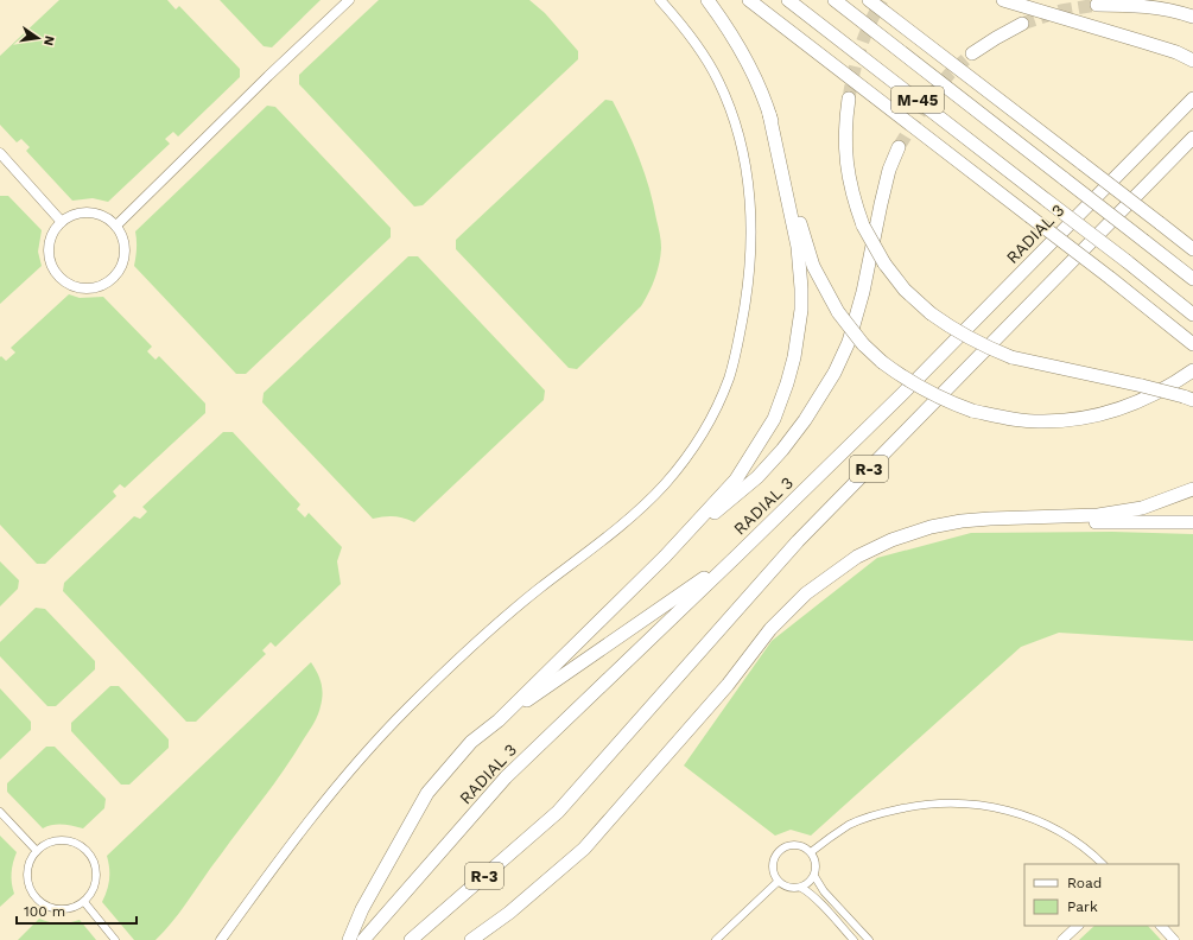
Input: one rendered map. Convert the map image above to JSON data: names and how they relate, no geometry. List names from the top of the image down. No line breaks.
{"streets":{"highway":["M-45","RADIAL 3","R-3"]},"legend":["Road","Park"],"scale_bar":"100 m","north":"right"}
